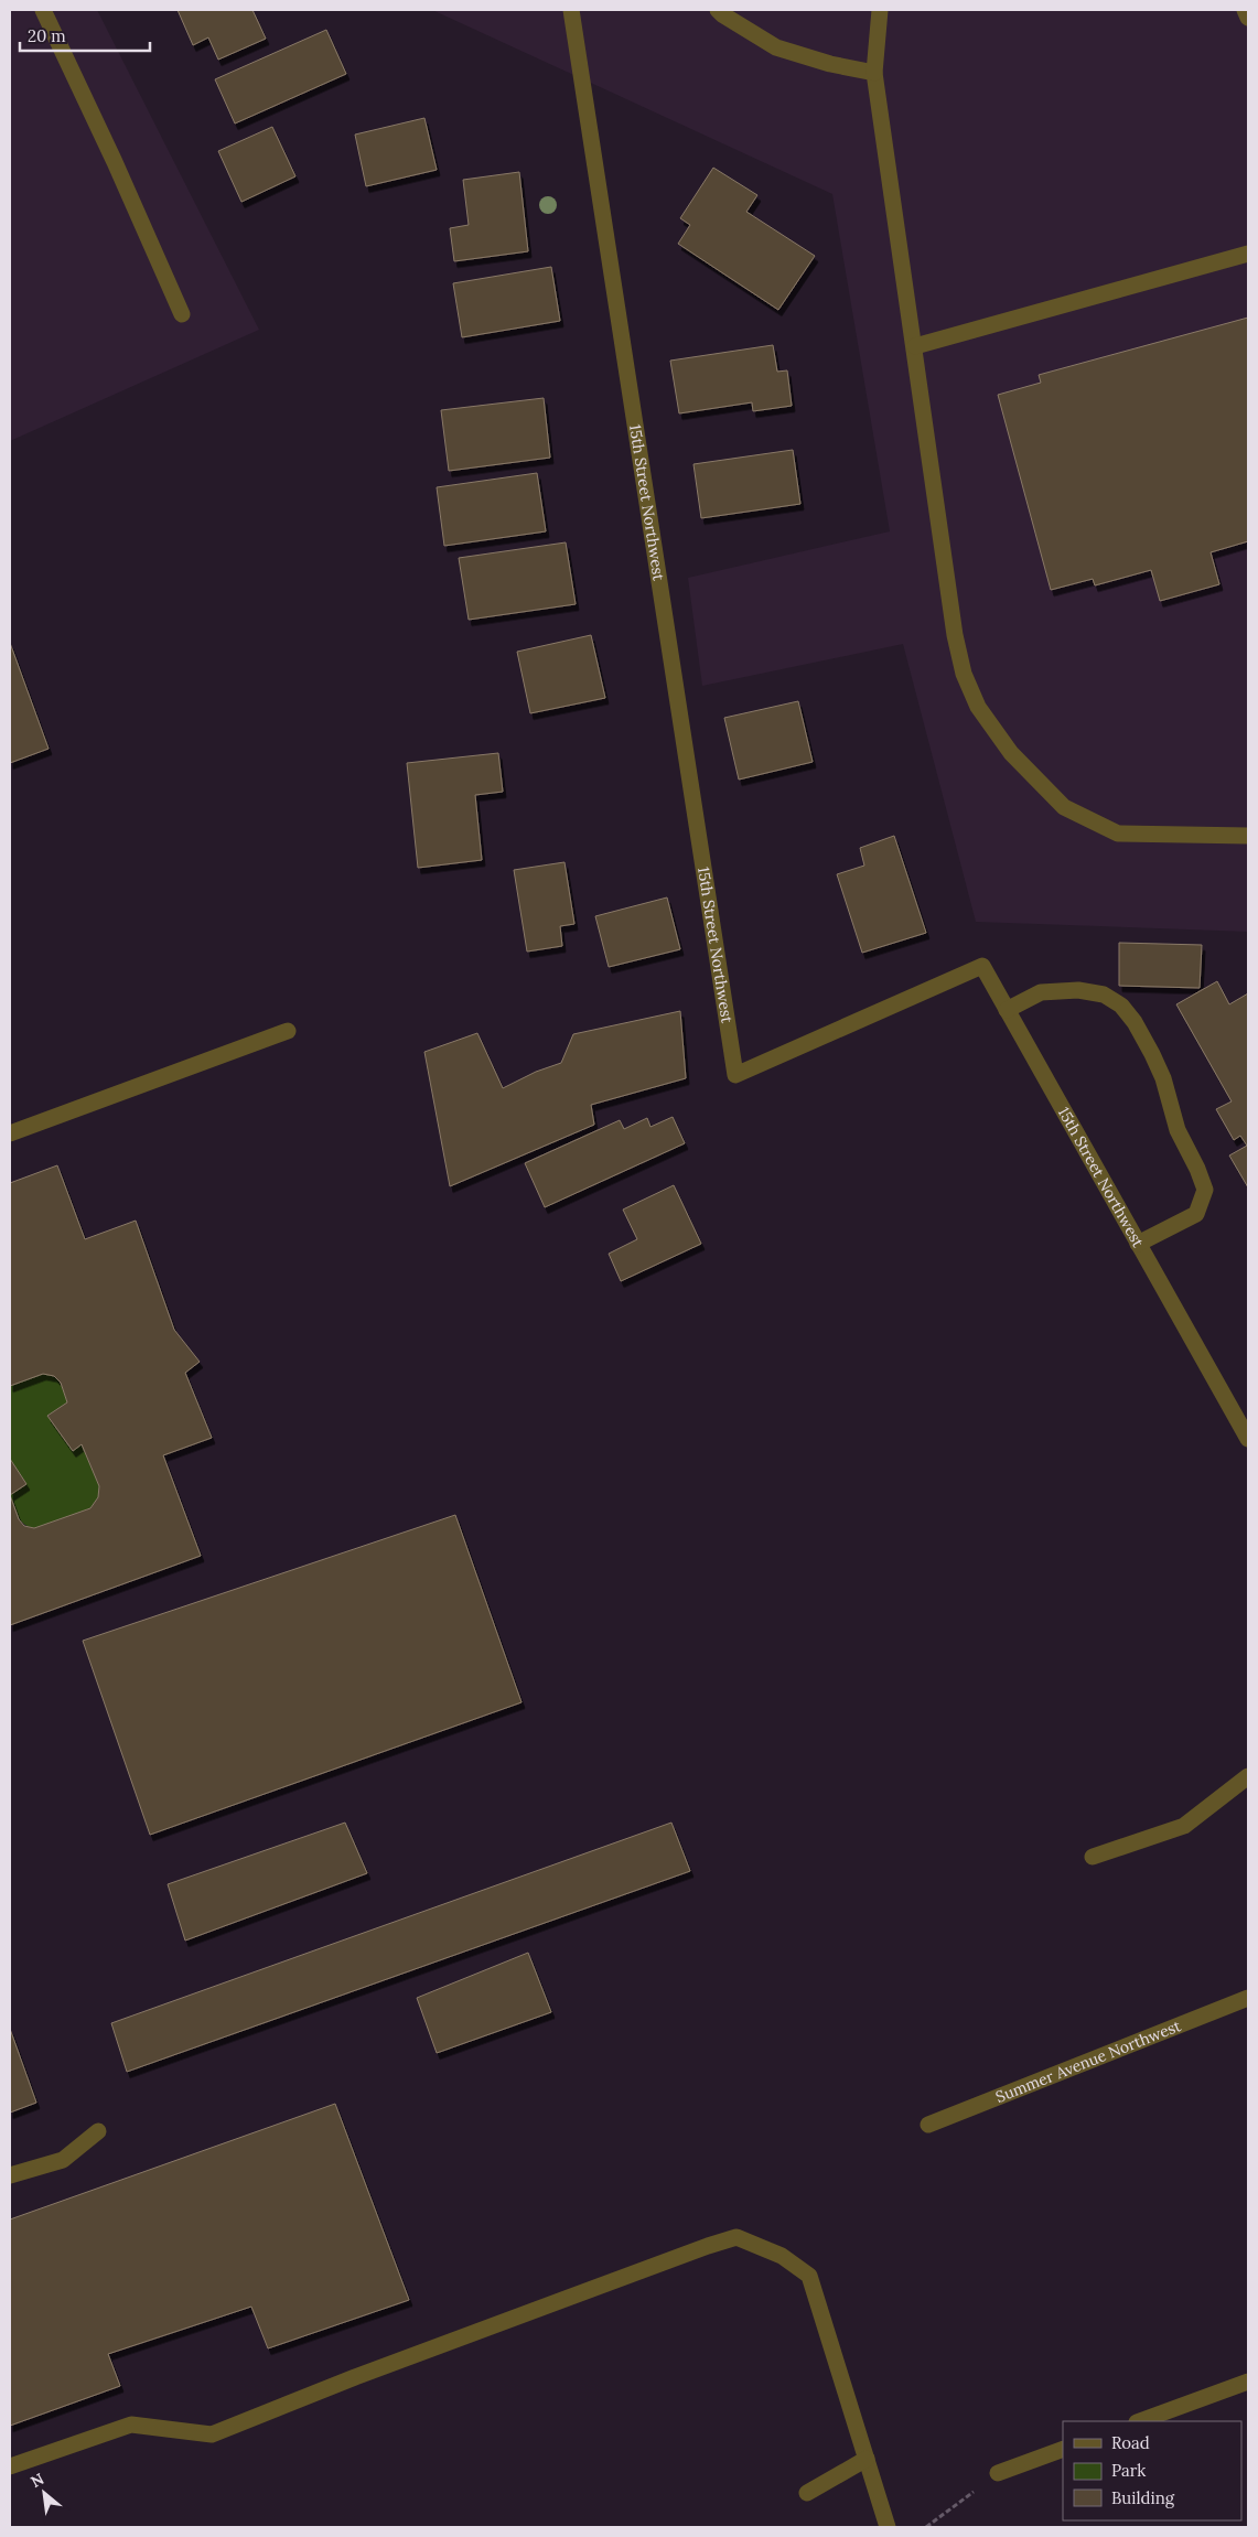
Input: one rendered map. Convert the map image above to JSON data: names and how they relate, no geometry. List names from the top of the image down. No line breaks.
{"streets":{"street":["15th Street Northwest","Summer Avenue Northwest"]},"legend":["Road","Park","Building"],"scale_bar":"20 m","north":"top left"}
